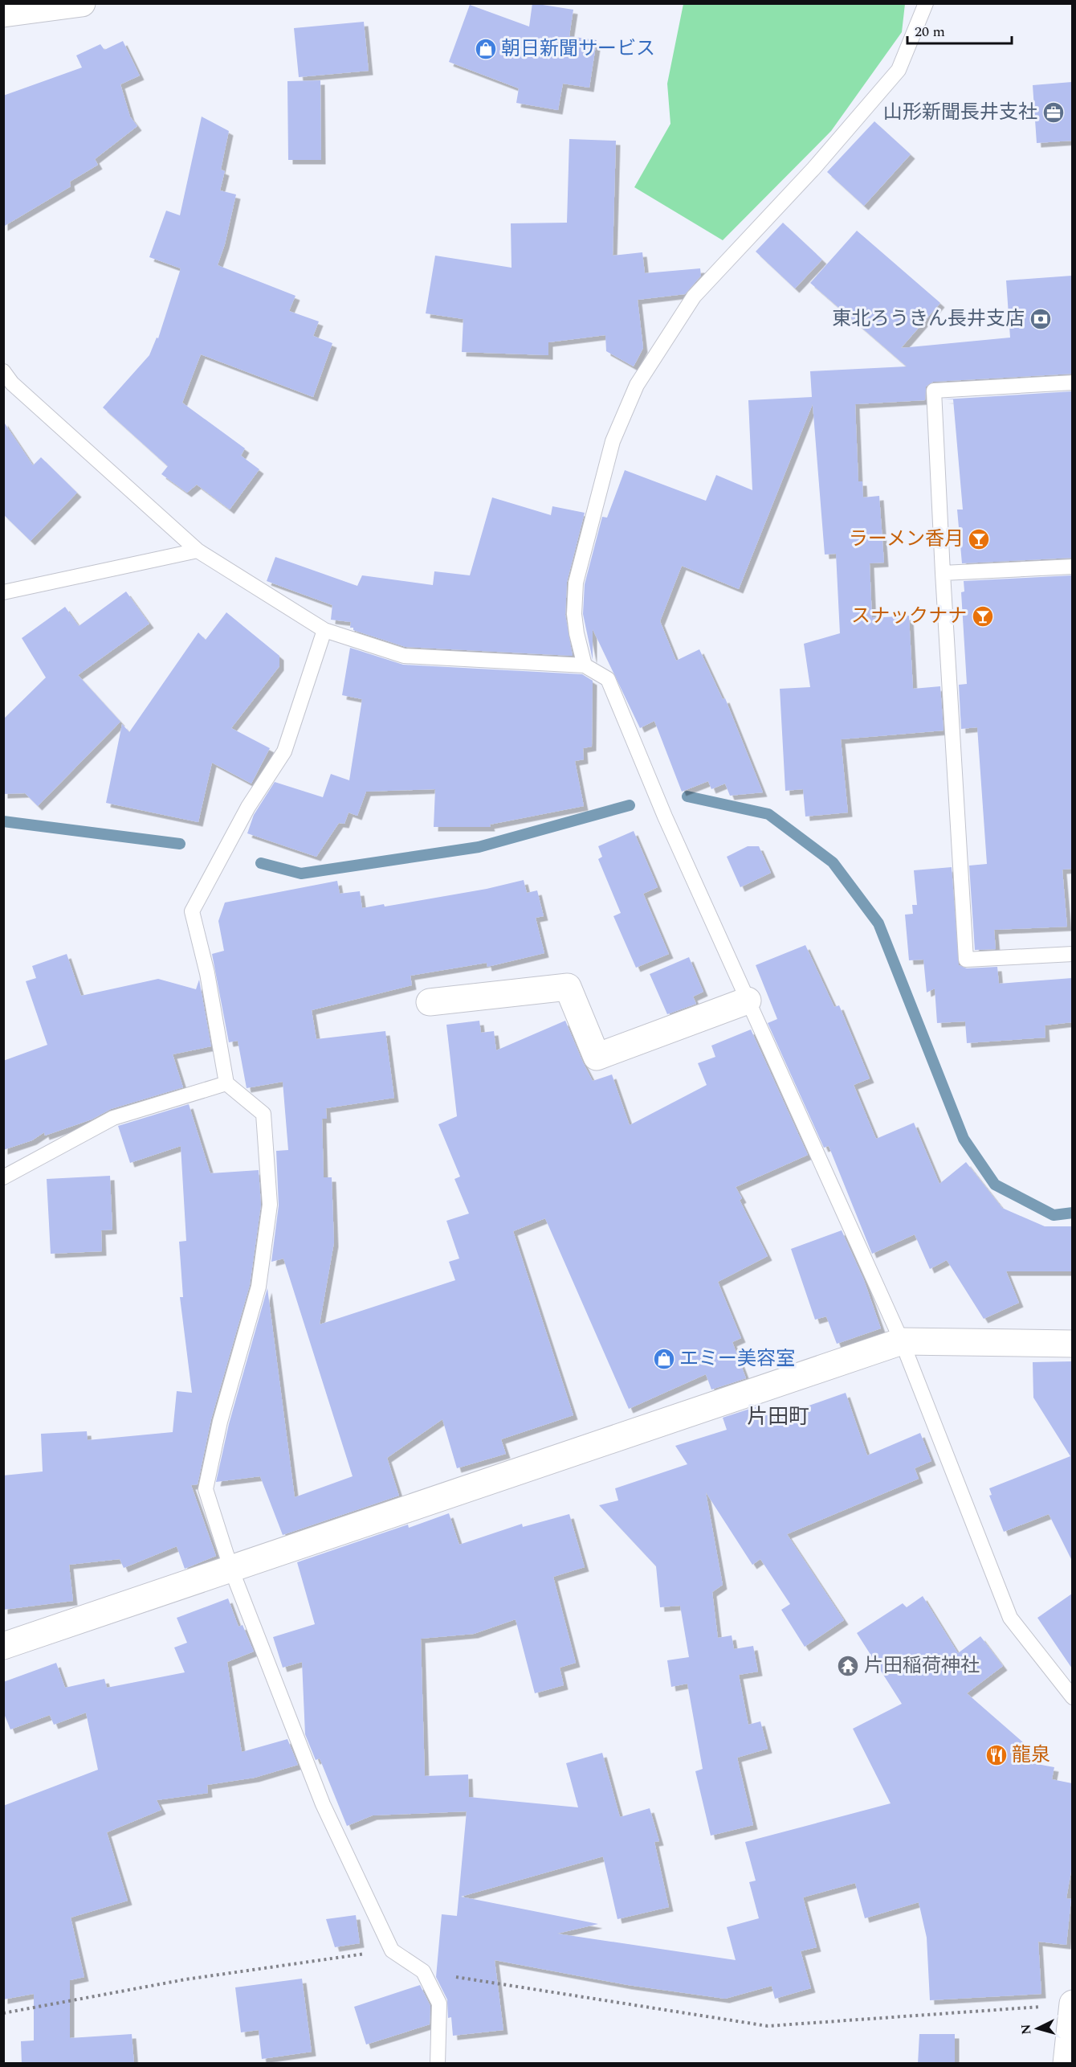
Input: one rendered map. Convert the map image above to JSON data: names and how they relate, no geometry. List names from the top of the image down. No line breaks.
{"districts":["片田町"],"places":{"shop":["朝日新聞サービス","エミー美容室"],"office":["山形新聞長井支社"],"bank":["東北ろうきん長井支店"],"bar":["ラーメン香月","スナックナナ"],"temple":["片田稲荷神社"],"restaurant":["龍泉"]},"scale_bar":"20 m","north":"left"}
